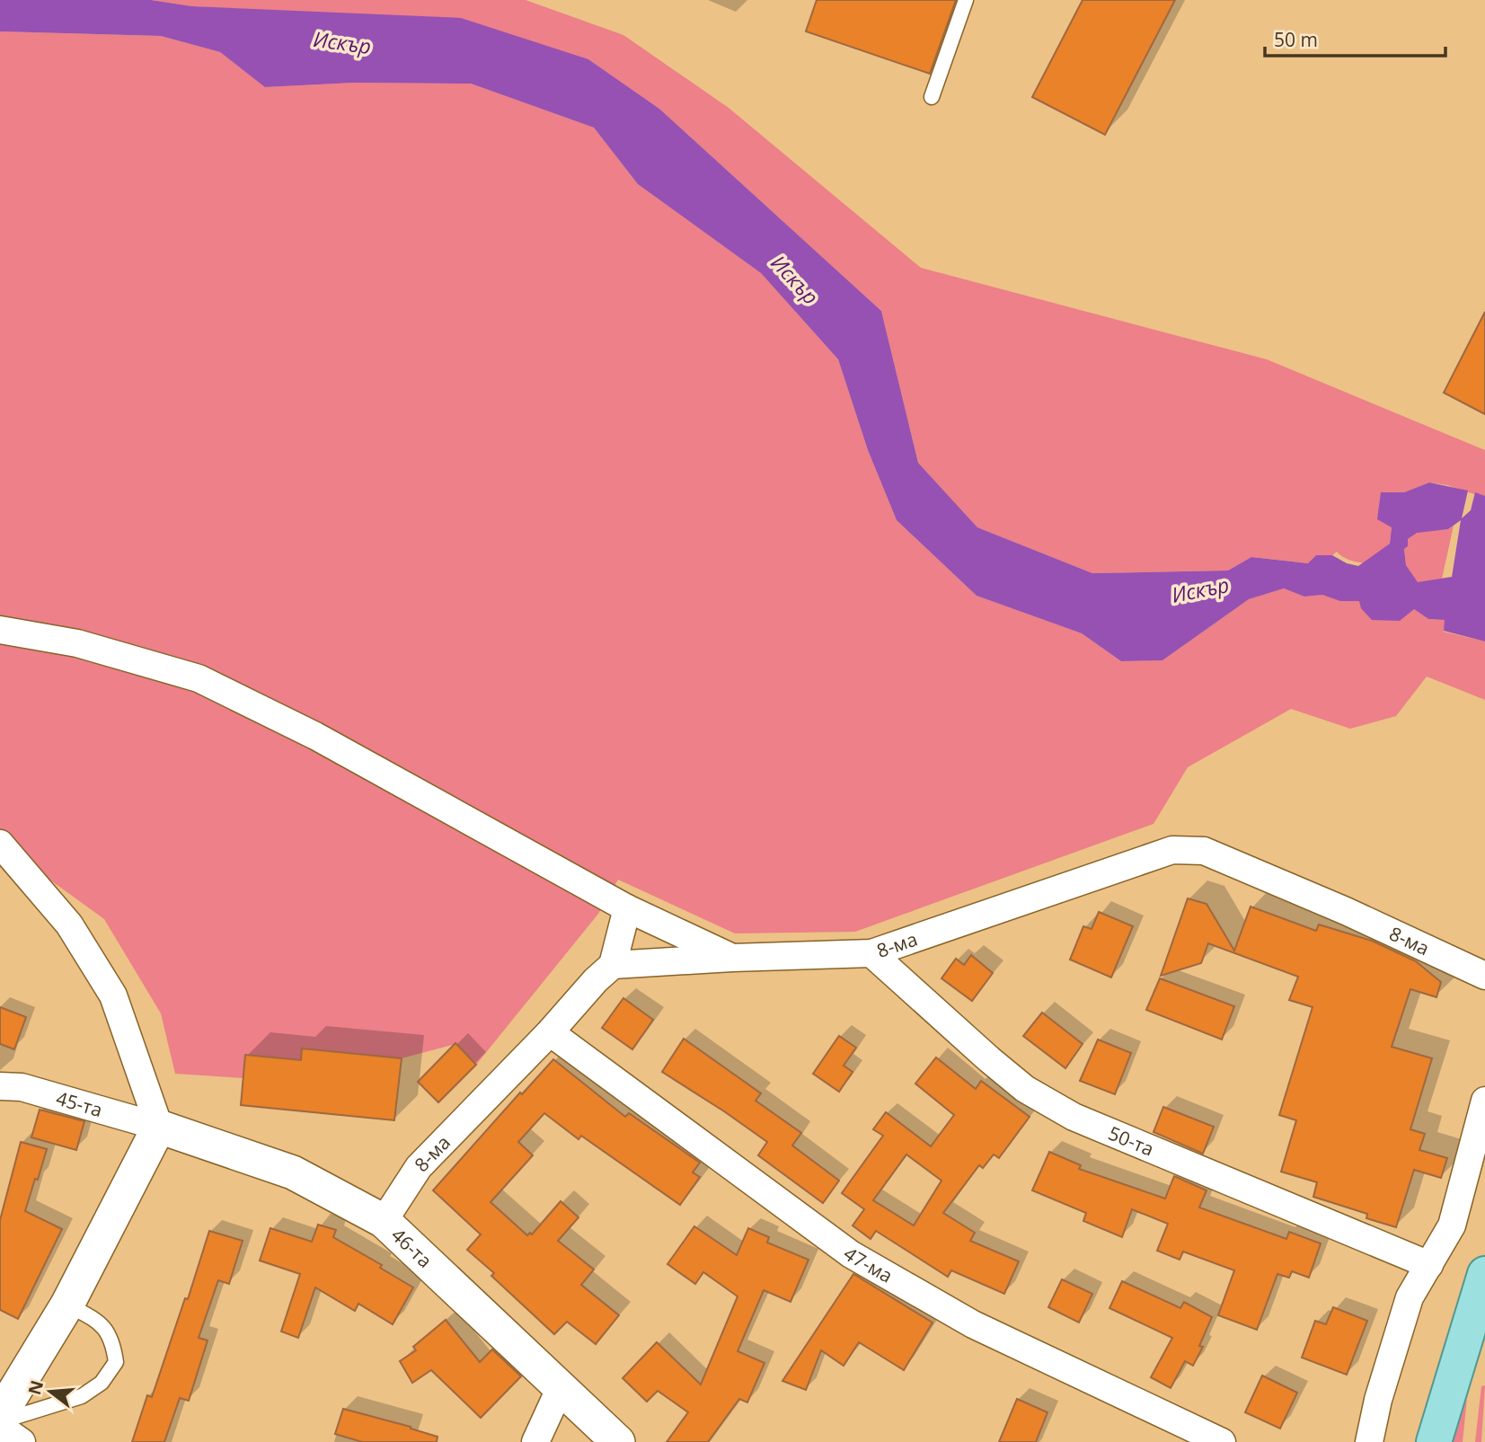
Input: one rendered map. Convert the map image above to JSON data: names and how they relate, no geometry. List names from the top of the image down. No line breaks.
{"streets":{"street":["8-ма","45-та","50-та","46-та","47-ма"]},"crossings":[["8-ма","50-та"],["8-ма","46-та"],["8-ма","47-ма"],["45-та","46-та"]],"water":["Искър"],"scale_bar":"50 m","north":"left"}
